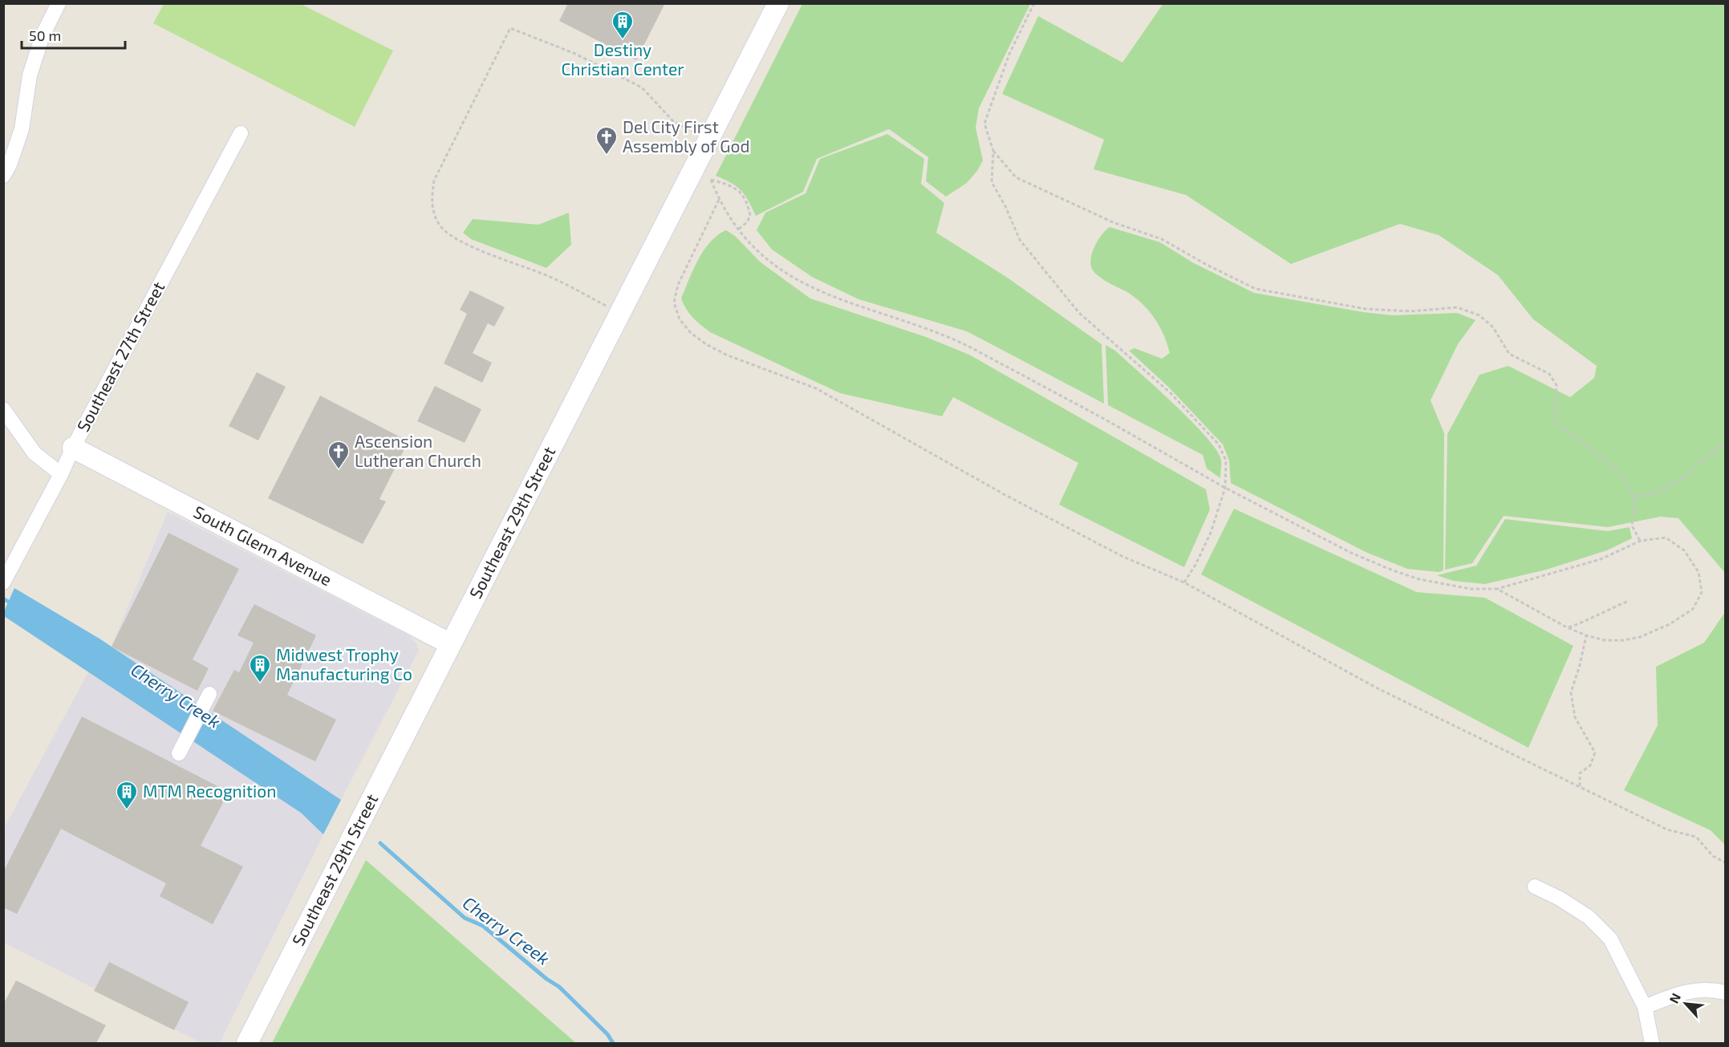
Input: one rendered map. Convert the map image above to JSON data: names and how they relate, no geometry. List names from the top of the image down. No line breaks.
{"streets":{"main road":["Southeast 29th Street","South Glenn Avenue"],"street":["Southeast 27th Street"]},"crossings":[["Southeast 27th Street","South Glenn Avenue"],["Southeast 29th Street","South Glenn Avenue"]],"water":["Cherry Creek"],"places":{"building":["Destiny Christian Center","Midwest Trophy Manufacturing Co","MTM Recognition"],"church":["Del City First Assembly of God","Ascension Lutheran Church"]},"scale_bar":"50 m","north":"top left"}
